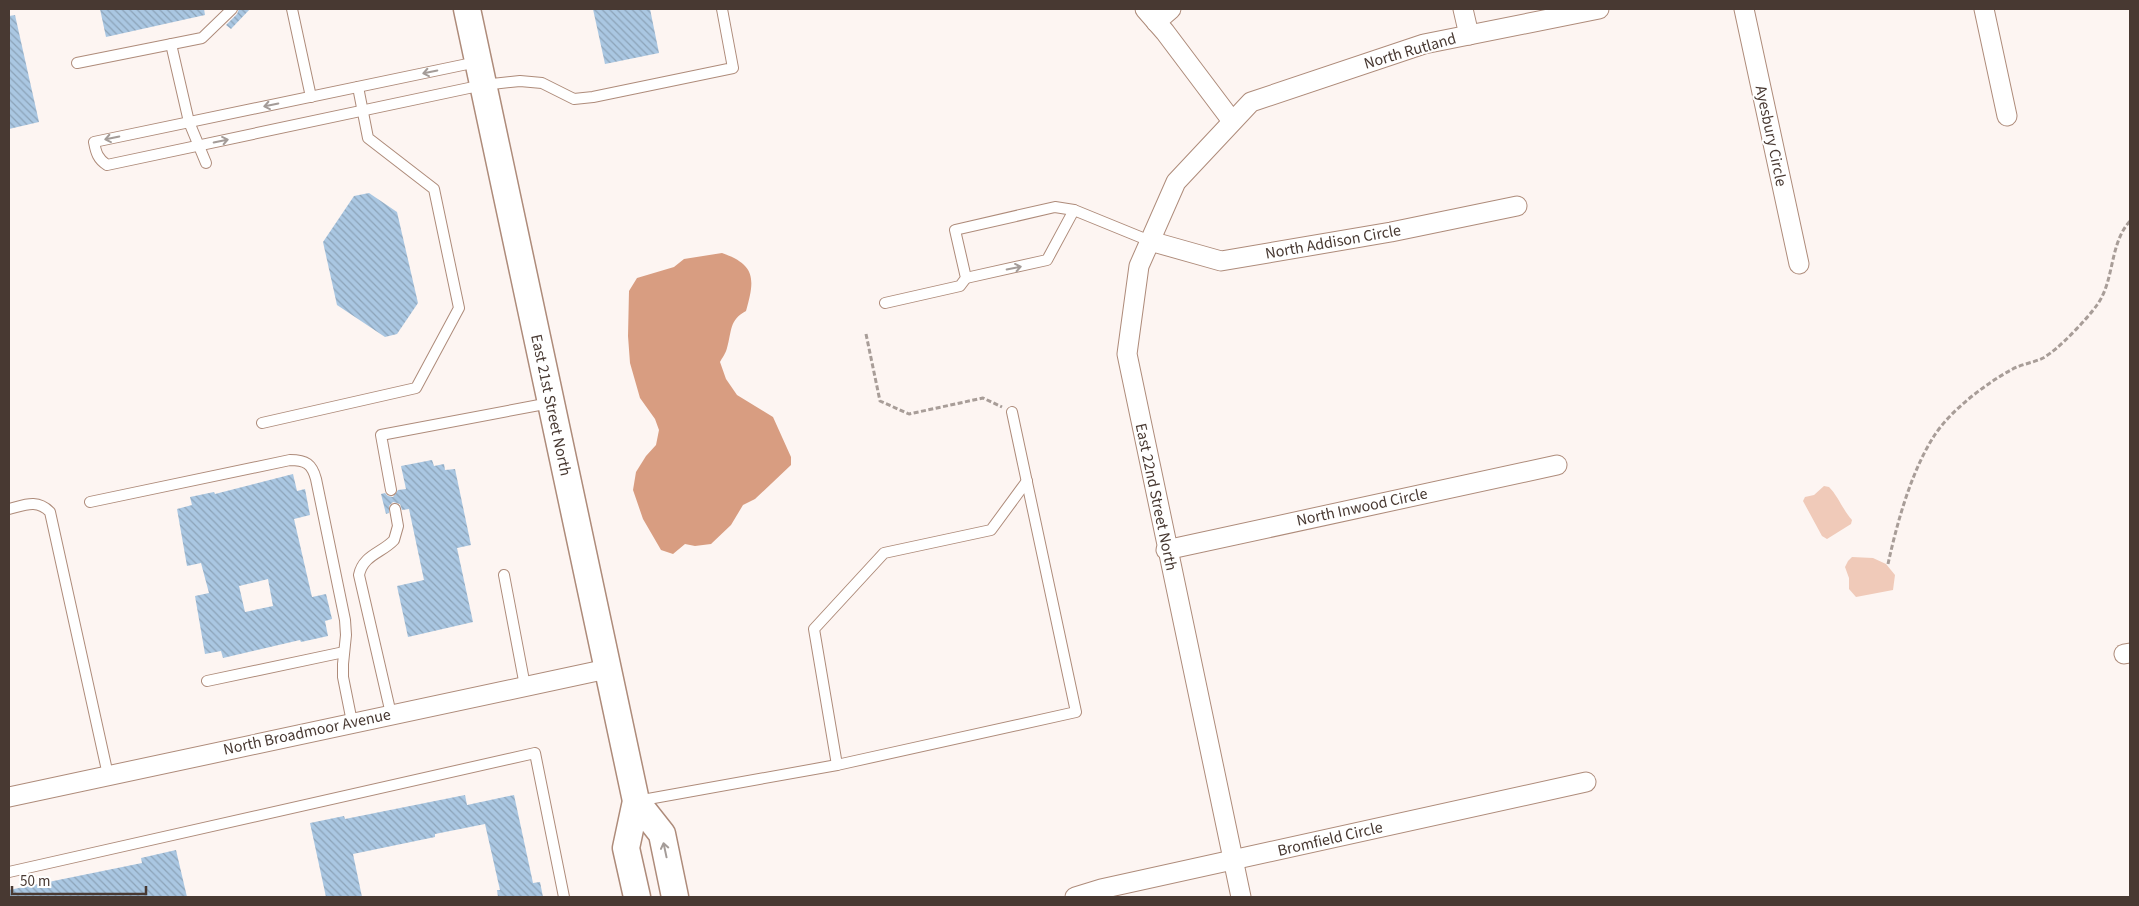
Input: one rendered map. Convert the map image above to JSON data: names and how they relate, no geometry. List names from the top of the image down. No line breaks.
{"streets":{"main road":["East 21st Street North"],"street":["North Rutland","Ayesbury Circle","North Addison Circle","East 22nd Street North","North Inwood Circle","North Broadmoor Avenue","Bromfield Circle"]},"crossings":[["North Rutland","East 22nd Street North"],["North Addison Circle","East 22nd Street North"],["East 21st Street North","North Broadmoor Avenue"],["East 22nd Street North","North Inwood Circle"],["East 22nd Street North","Bromfield Circle"]],"scale_bar":"50 m"}
